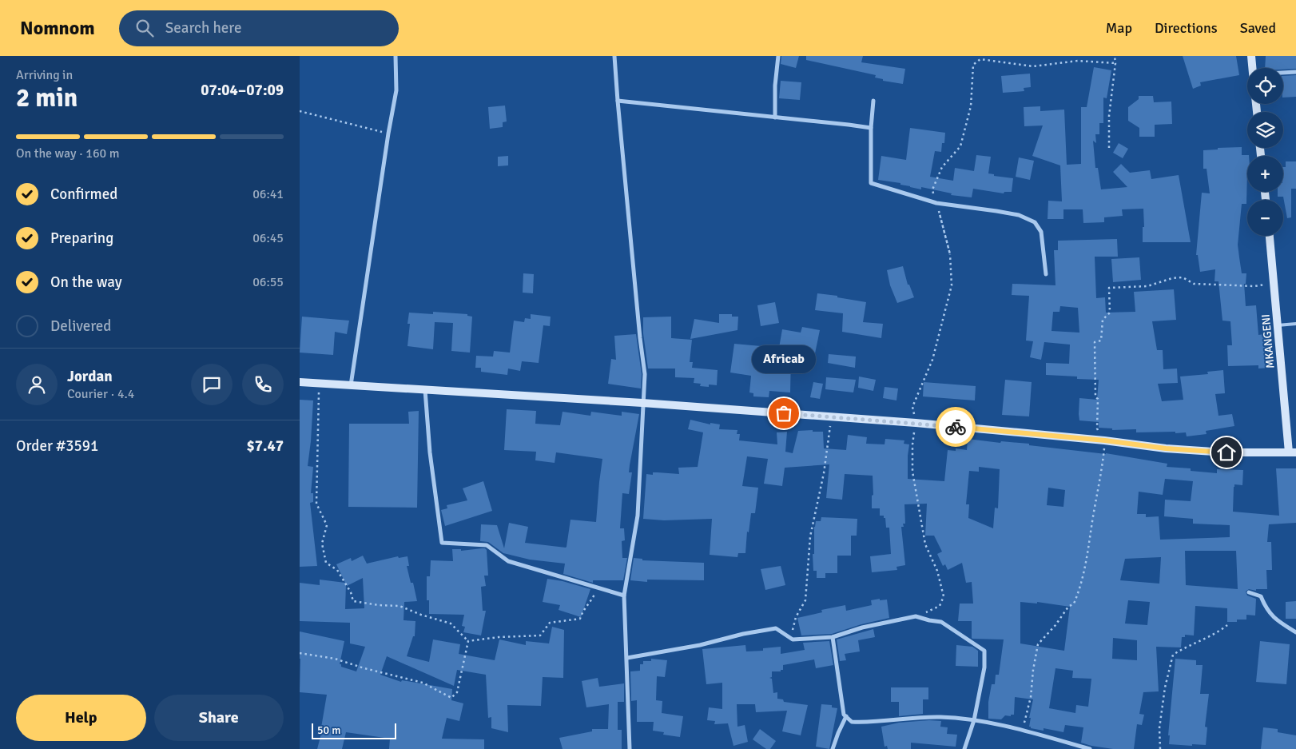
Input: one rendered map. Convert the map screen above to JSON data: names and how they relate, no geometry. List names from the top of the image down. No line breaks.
{"streets":{"main road":["MKANGENI"]},"places":["Africab"],"scale_bar":"50 m","page":{"header":"Nomnom","search":"Search here","nav":["Map","Directions","Saved"],"heading":["2 min","Arriving in","07:04–07:09"],"panel":["Jordan","Courier · 4.4","Order #3591","$7.47"],"map_buttons":["+","−"],"bar":"On the way · 160 m","list":[["Confirmed","06:41"],["Preparing","06:45"],["On the way","06:55"],"Delivered"],"bubble":"Africab","buttons":["Help","Share"],"scale":"50 m"}}
